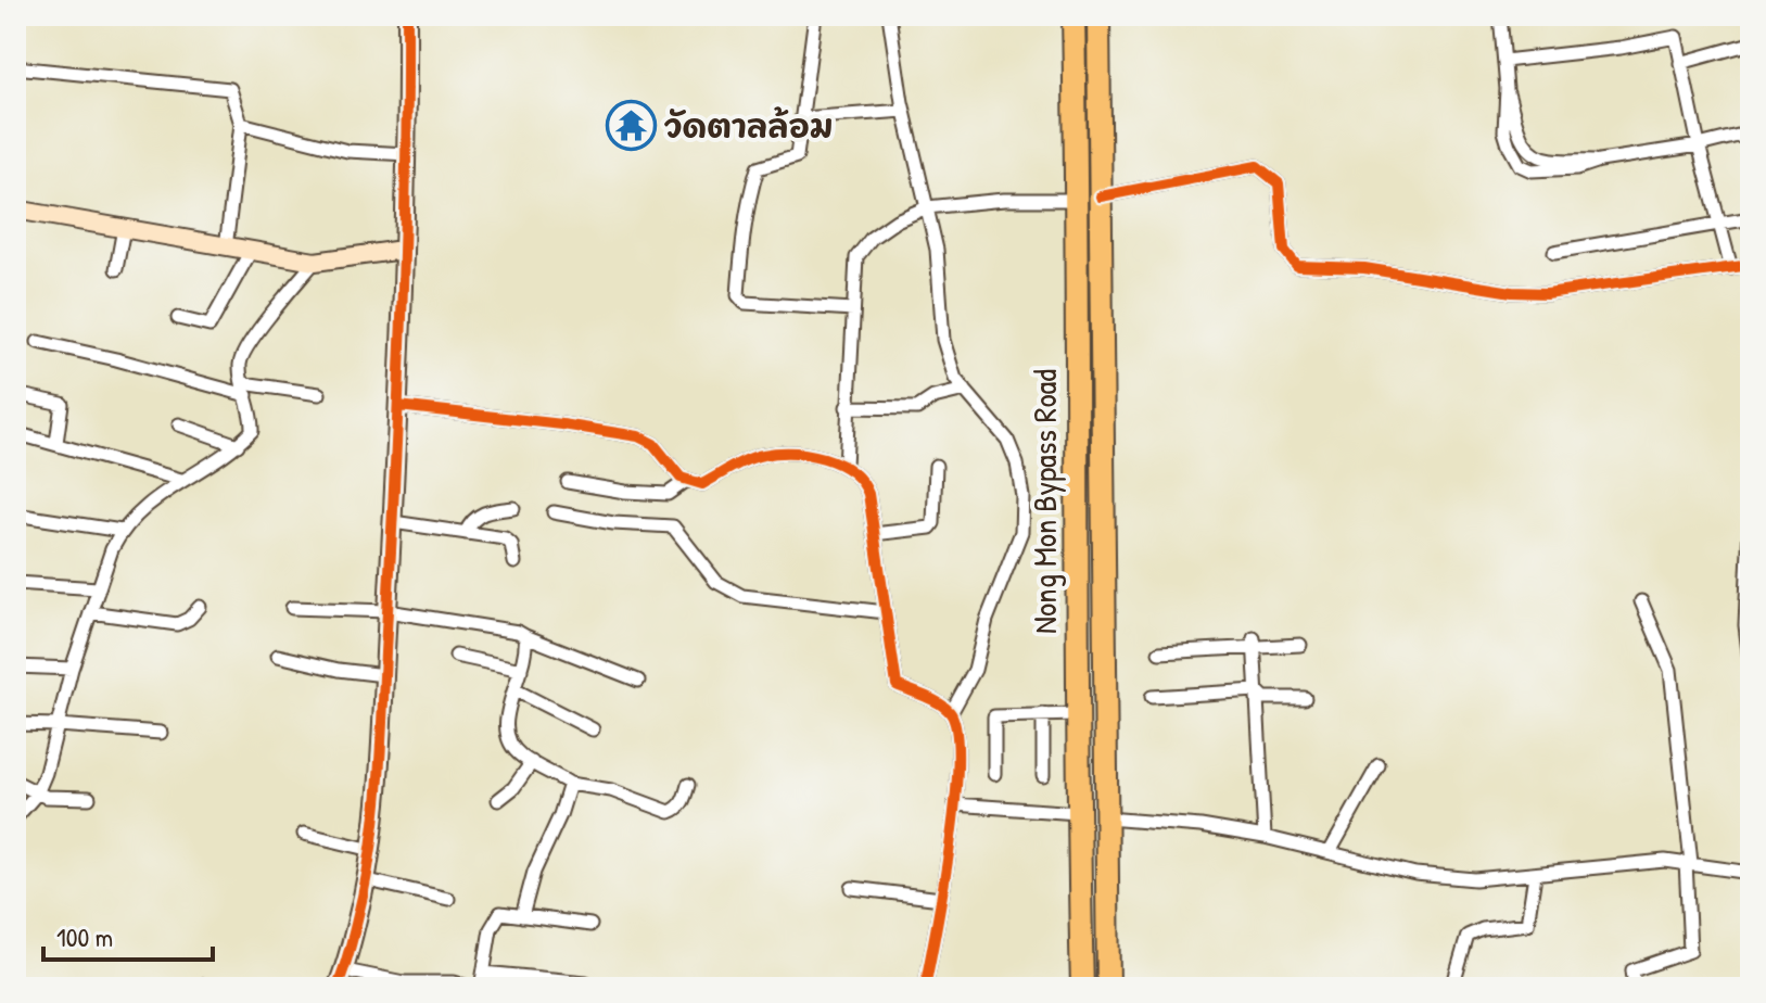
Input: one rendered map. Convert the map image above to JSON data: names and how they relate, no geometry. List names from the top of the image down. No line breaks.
{"streets":{"highway":["Nong Mon Bypass Road"]},"places":{"temple":["วัดตาลล้อม"]},"scale_bar":"100 m"}
